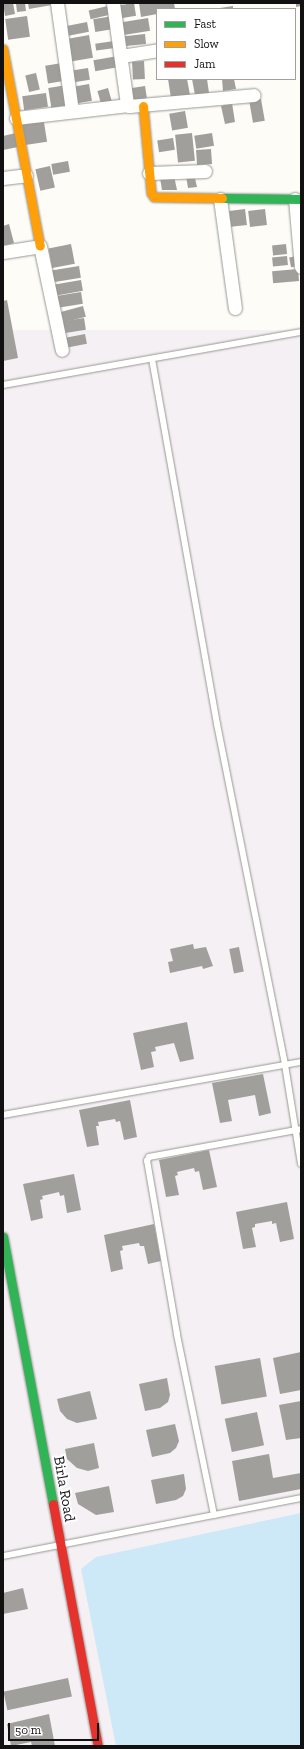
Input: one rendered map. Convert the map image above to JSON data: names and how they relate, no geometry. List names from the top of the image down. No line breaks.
{"streets":{"street":["Birla Road"]},"legend":["Fast","Slow","Jam"],"scale_bar":"50 m"}
